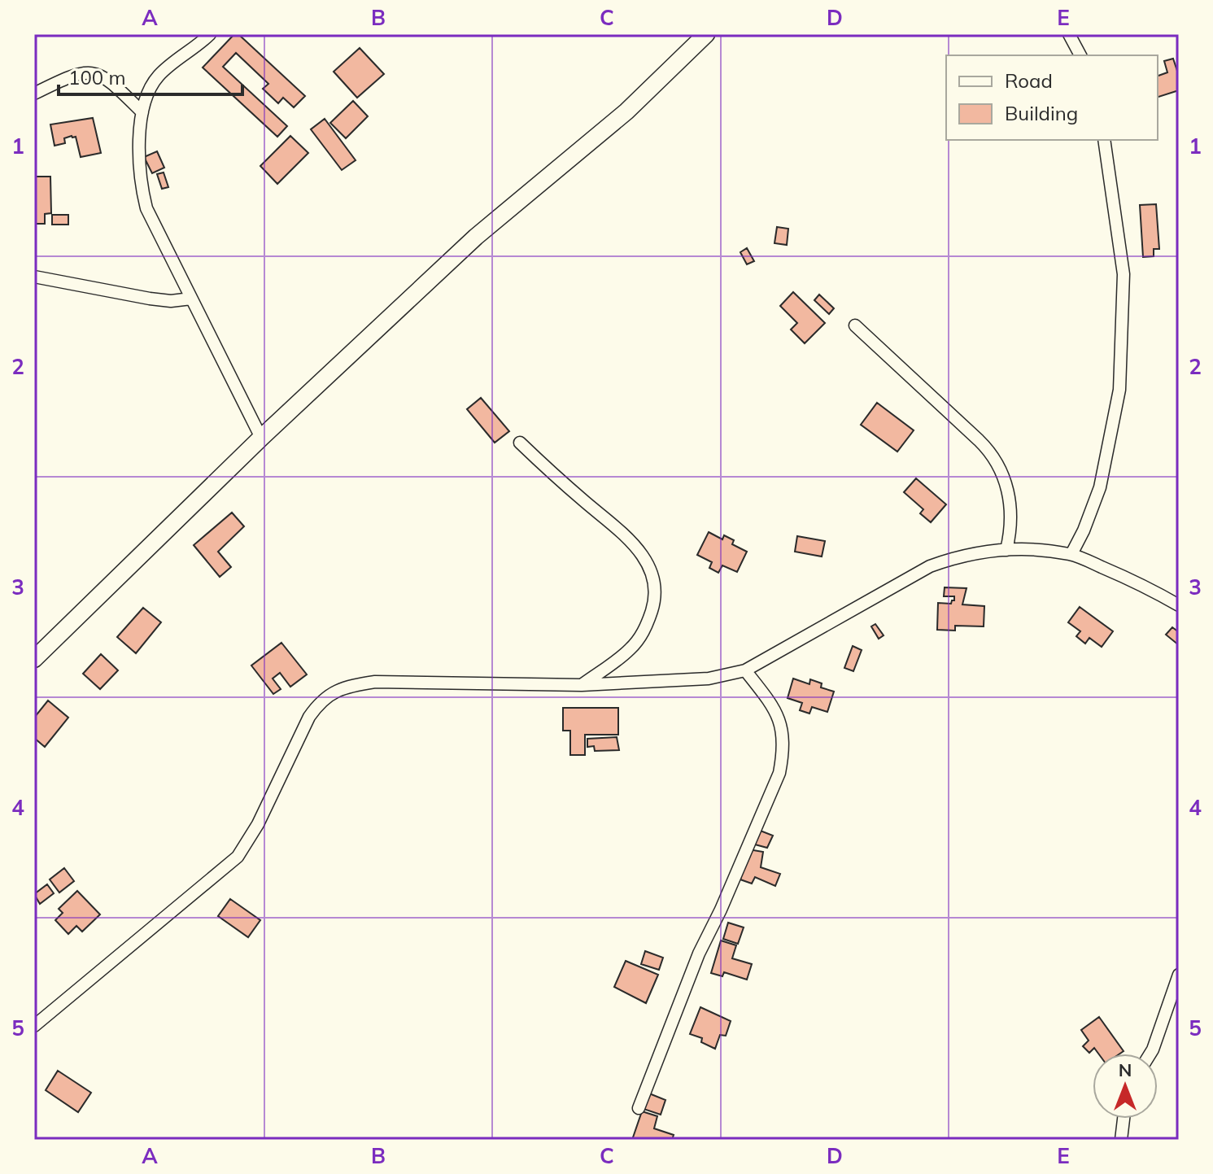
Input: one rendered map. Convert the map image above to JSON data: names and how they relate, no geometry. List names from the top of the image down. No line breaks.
{"legend":["Road","Building"],"scale_bar":"100 m","north":"top","grid":{"columns":["A","B","C","D","E"],"rows":["1","2","3","4","5"]}}
